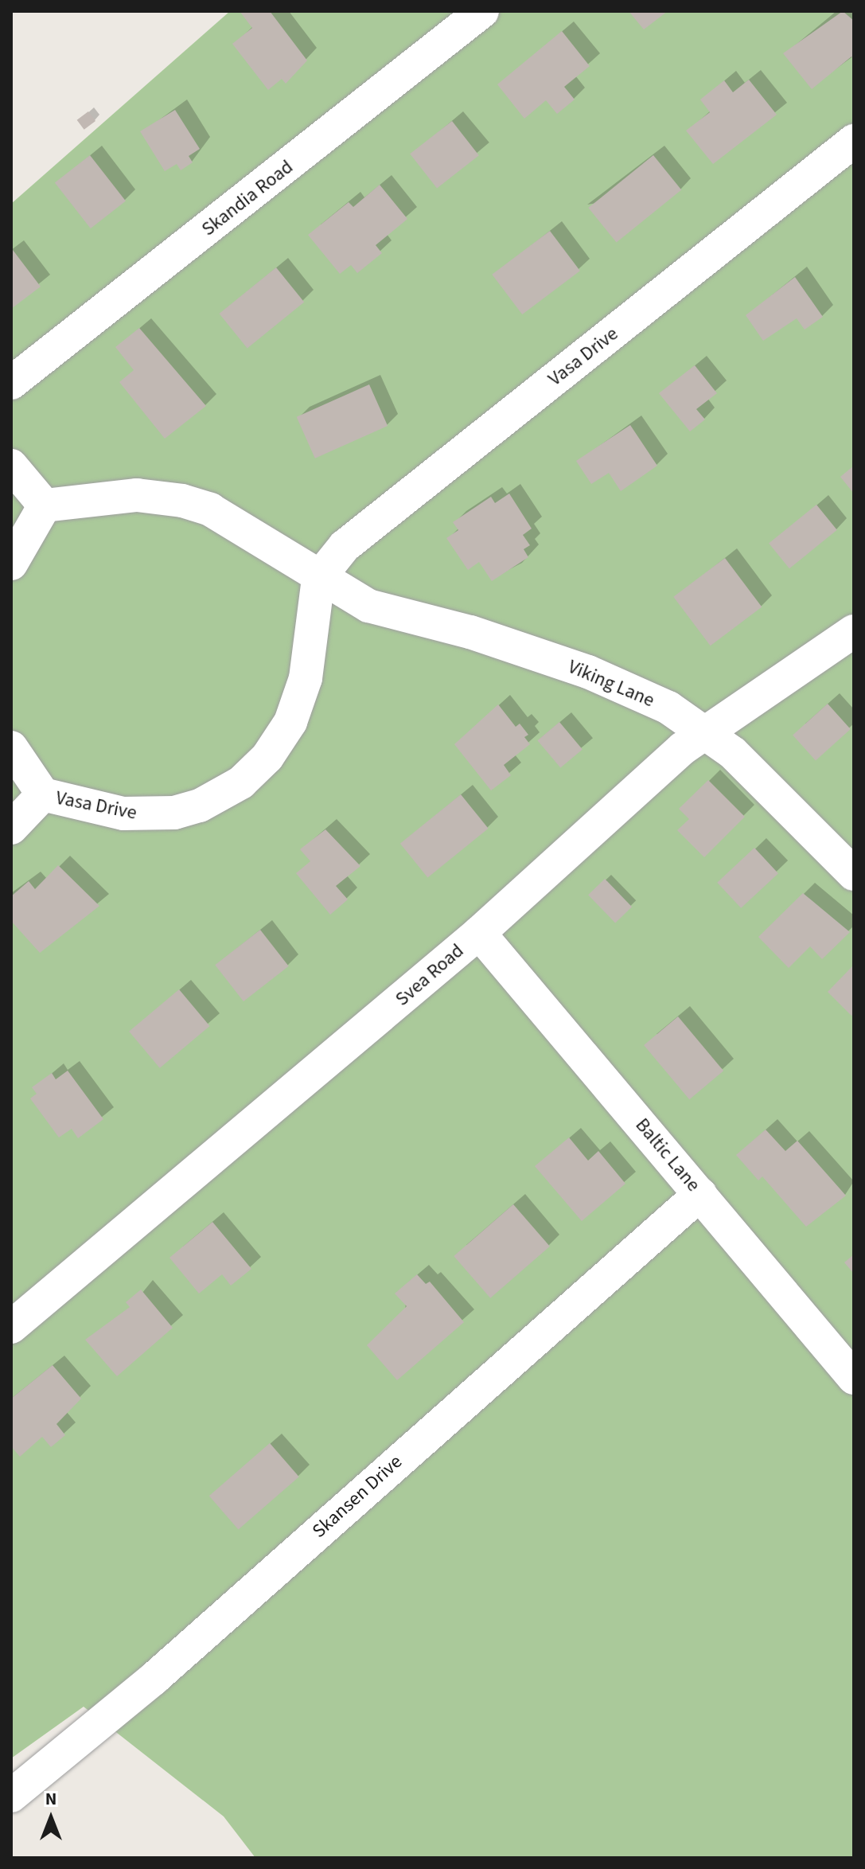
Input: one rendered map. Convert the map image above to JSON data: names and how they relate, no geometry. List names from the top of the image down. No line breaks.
{"streets":{"street":["Skandia Road","Vasa Drive","Viking Lane","Svea Road","Baltic Lane","Skansen Drive"]},"crossings":[["Vasa Drive","Viking Lane"],["Viking Lane","Svea Road"],["Svea Road","Baltic Lane"],["Baltic Lane","Skansen Drive"]],"north":"top"}
